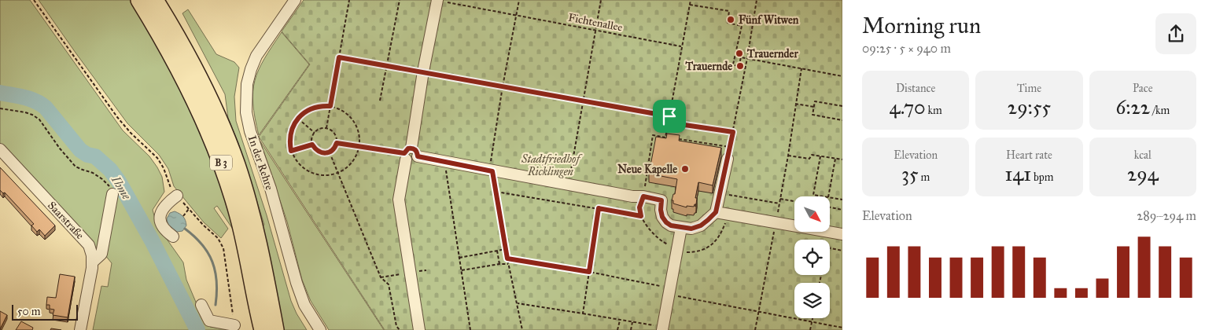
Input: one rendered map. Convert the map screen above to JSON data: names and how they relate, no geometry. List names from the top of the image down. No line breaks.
{"streets":{"highway":["B 3"],"street":["In der Rehre","Saarstraße"],"path":["Fichtenallee"]},"water":["Ihme"],"parks":["Stadtfriedhof Ricklingen"],"places":["Fünf Witwen","Trauernder","Trauernde","Neue Kapelle"],"scale_bar":"50 m","north":"bottom right","page":{"heading":["Morning run","09:25 · 5 × 940 m"],"stats":[["Distance","4.70 km"],["Time","29:55"],["Pace","6:22 /km"],["Elevation","35 m"],["Heart rate","141 bpm"],["kcal","294"]],"chart":["Elevation","289–294 m"],"scale":"50 m"}}
